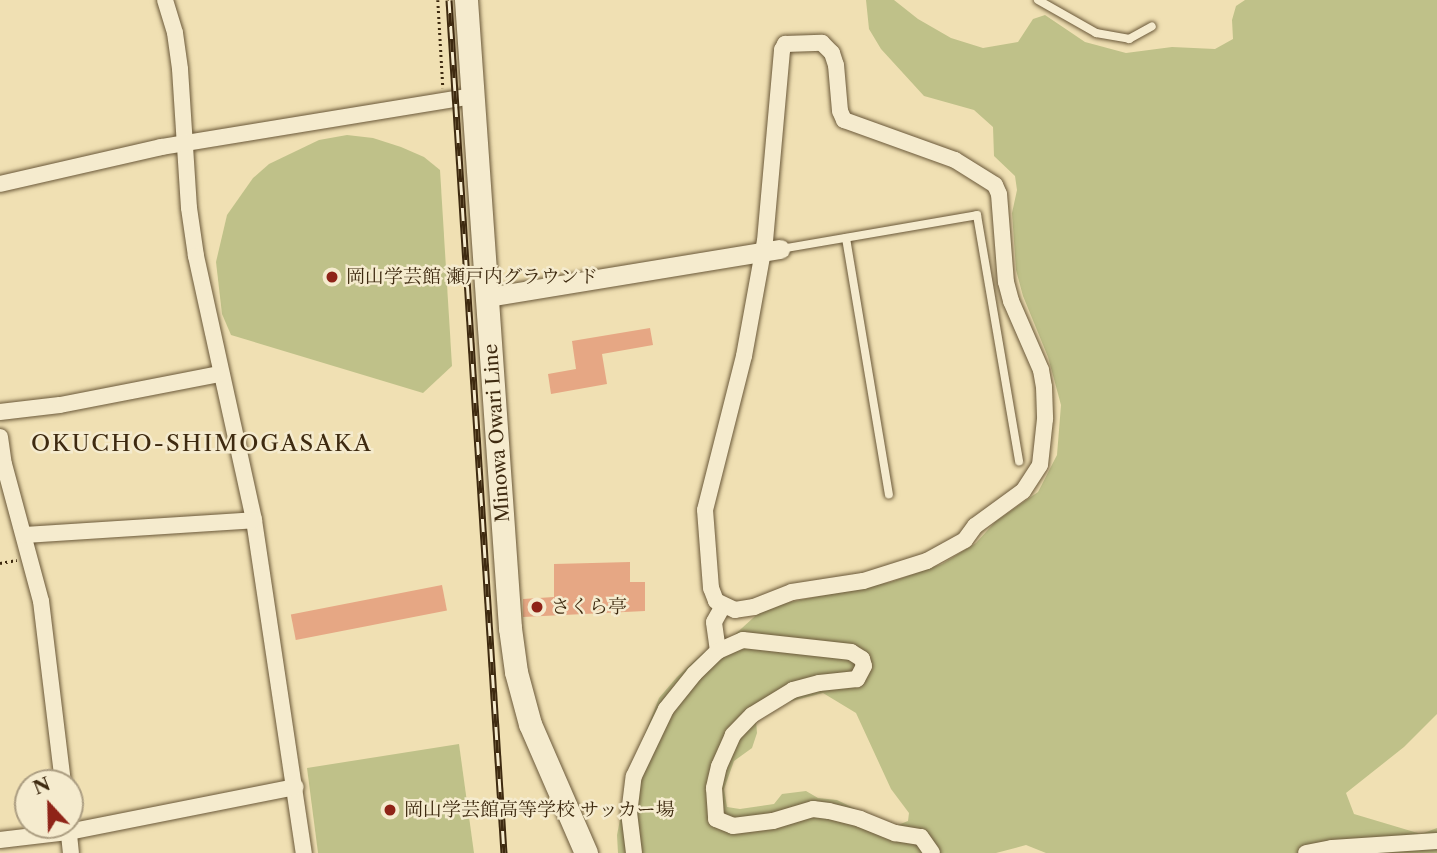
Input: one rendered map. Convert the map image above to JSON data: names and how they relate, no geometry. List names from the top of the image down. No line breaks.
{"streets":{"main road":["Minowa Owari Line"]},"districts":["OKUCHO-SHIMOGASAKA"],"places":["岡山学芸館 瀬戸内グラウンド","さくら亭","岡山学芸館高等学校 サッカー場"],"north":"top"}
